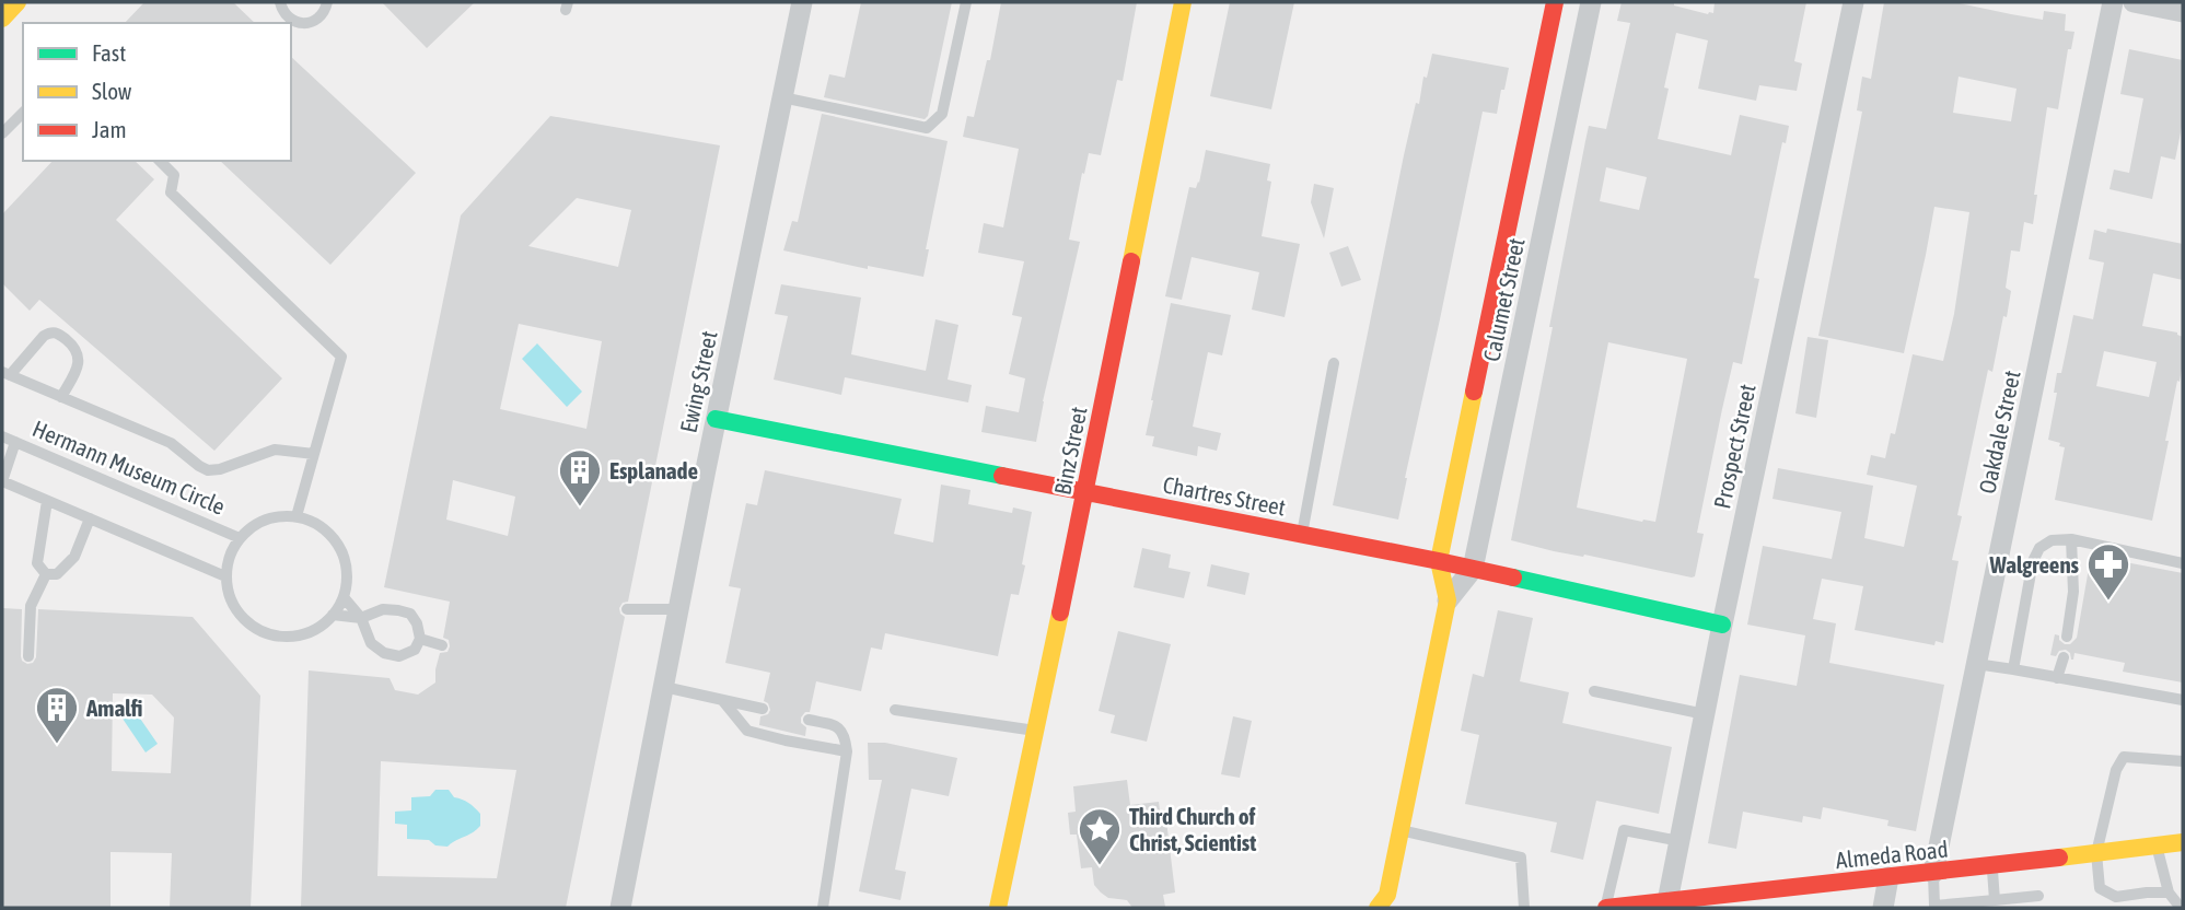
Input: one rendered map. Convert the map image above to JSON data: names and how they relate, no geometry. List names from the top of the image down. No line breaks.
{"streets":{"street":["Calumet Street","Ewing Street","Oakdale Street","Prospect Street","Binz Street","Chartres Street","Almeda Road"],"lane":["Hermann Museum Circle"]},"crossings":[["Calumet Street","Chartres Street"],["Ewing Street","Chartres Street"],["Oakdale Street","Almeda Road"],["Prospect Street","Chartres Street"],["Prospect Street","Almeda Road"],["Binz Street","Chartres Street"]],"places":{"building":["Esplanade","Amalfi"],"pharmacy":["Walgreens"],"place":["Third Church of Christ, Scientist"]},"legend":["Fast","Slow","Jam"]}
